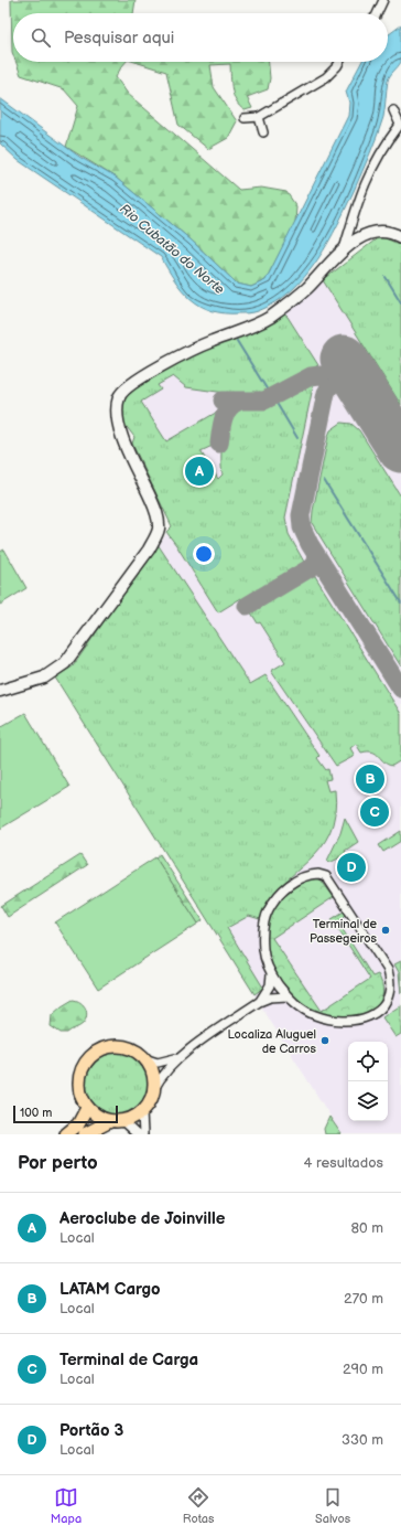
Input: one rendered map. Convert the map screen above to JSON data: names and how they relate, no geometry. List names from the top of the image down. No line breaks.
{"water":["Rio Cubatão do Norte"],"places":["Terminal de Passegeiros","Localiza Aluguel de Carros"],"scale_bar":"100 m","page":{"search":"Pesquisar aqui","pins":["A","B","C","D"],"scale":"100 m","heading":["Por perto","4 resultados"],"list":[{"mark":"A","name":"Aeroclube de Joinville","note":"Local","value":"80 m"},{"mark":"B","name":"LATAM Cargo","note":"Local","value":"270 m"},{"mark":"C","name":"Terminal de Carga","note":"Local","value":"290 m"},{"mark":"D","name":"Portão 3","note":"Local","value":"330 m"}],"nav":["Mapa","Rotas","Salvos"]}}
